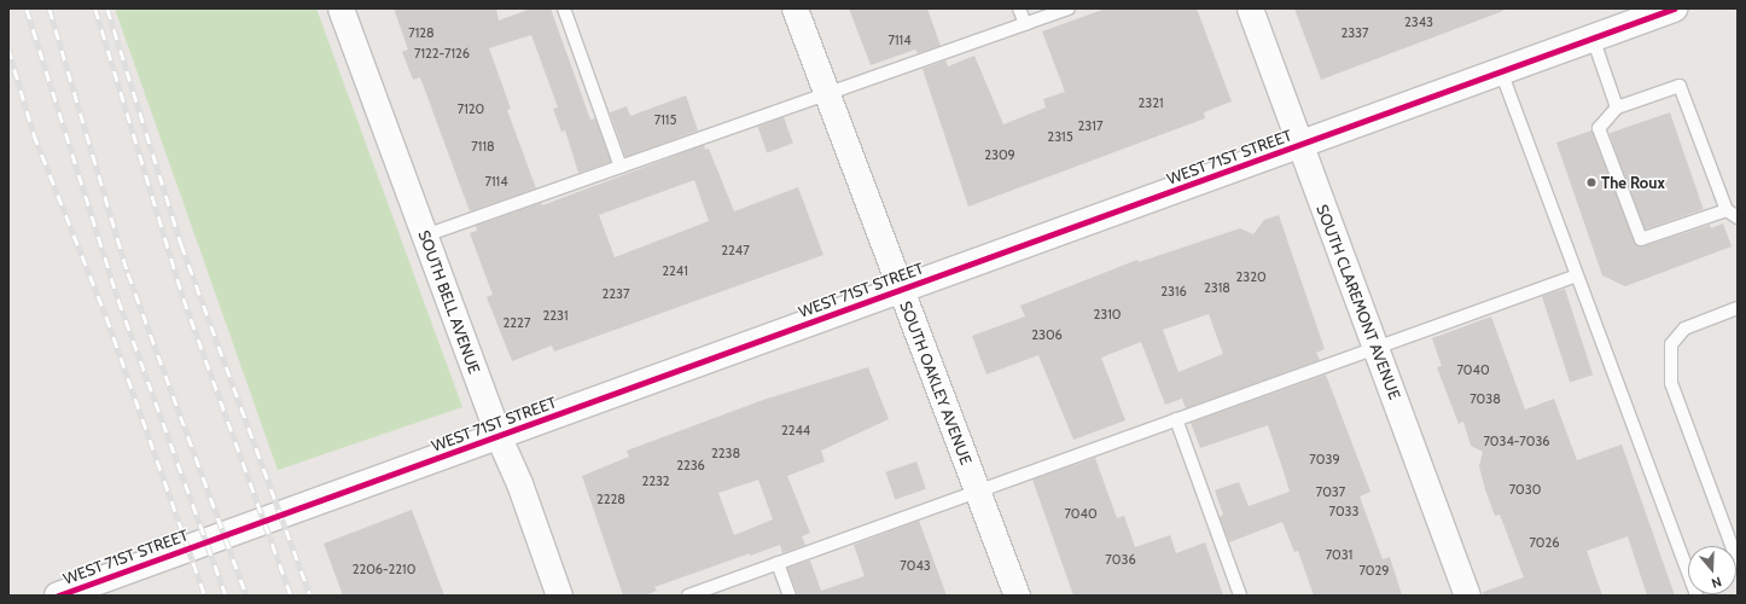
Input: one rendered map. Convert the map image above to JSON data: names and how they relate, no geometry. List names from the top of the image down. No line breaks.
{"streets":{"main road":["WEST 71ST STREET"],"street":["SOUTH BELL AVENUE","SOUTH CLAREMONT AVENUE","SOUTH OAKLEY AVENUE"]},"crossings":[["WEST 71ST STREET","SOUTH BELL AVENUE"],["WEST 71ST STREET","SOUTH CLAREMONT AVENUE"],["WEST 71ST STREET","SOUTH OAKLEY AVENUE"]],"places":["The Roux"],"house_numbers":["2343","7128","2337","7114","7122-7126","2321","7120","7115","2317","2315","7118","2309","7114","2247","2241","2320","2318","2316","2237","2310","2231","2227","2306","7040","7038","2244","7034-7036","2238","7039","2236","2232","7030","7037","2228","7033","7040","7026","7031","7036","7043","2206-2210","7029"],"north":"bottom"}
